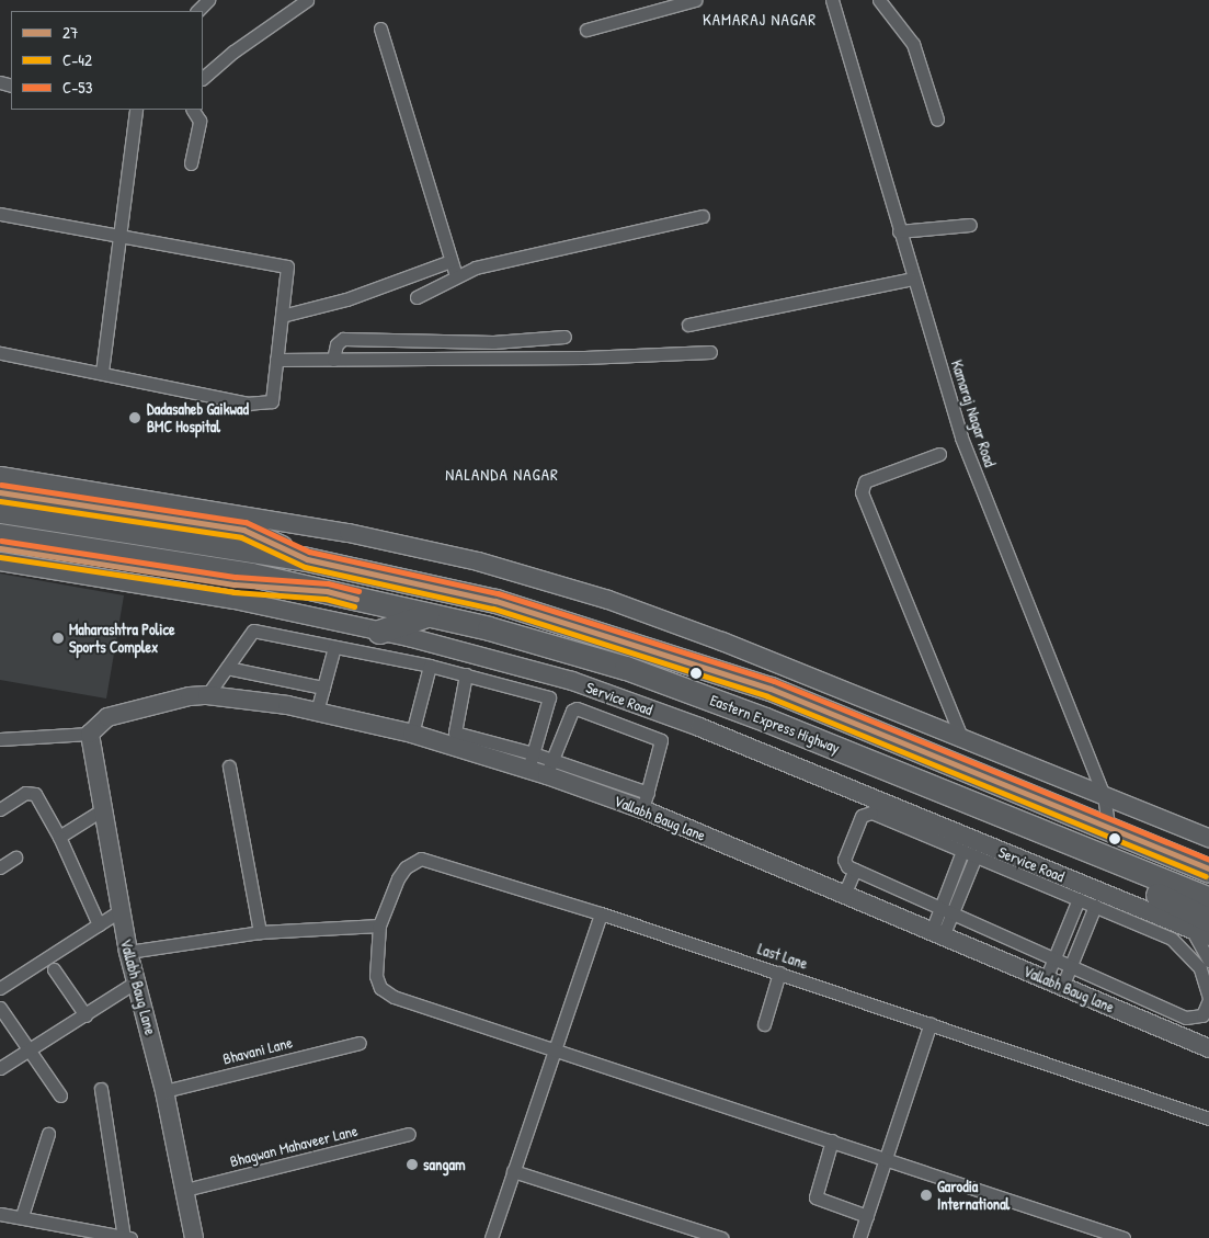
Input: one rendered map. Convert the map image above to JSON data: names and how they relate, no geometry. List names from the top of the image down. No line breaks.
{"streets":{"highway":["Eastern Express Highway"],"street":["Kamaraj Nagar Road","Service Road","Vallabh Baug lane","Last Lane","Vallabh Baug Lane","Bhavani Lane","Bhagwan Mahaveer Lane"]},"crossings":[["Kamaraj Nagar Road","Eastern Express Highway"],["Vallabh Baug lane","Vallabh Baug Lane"],["Vallabh Baug Lane","Bhavani Lane"],["Vallabh Baug Lane","Bhagwan Mahaveer Lane"]],"districts":["KAMARAJ NAGAR","NALANDA NAGAR"],"places":["Dadasaheb Gaikwad BMC Hospital","Maharashtra Police Sports Complex","sangam","Garodia International"],"lines":["transit line C-53","transit line 27","transit line C-42"],"legend":["27","C-42","C-53"]}
